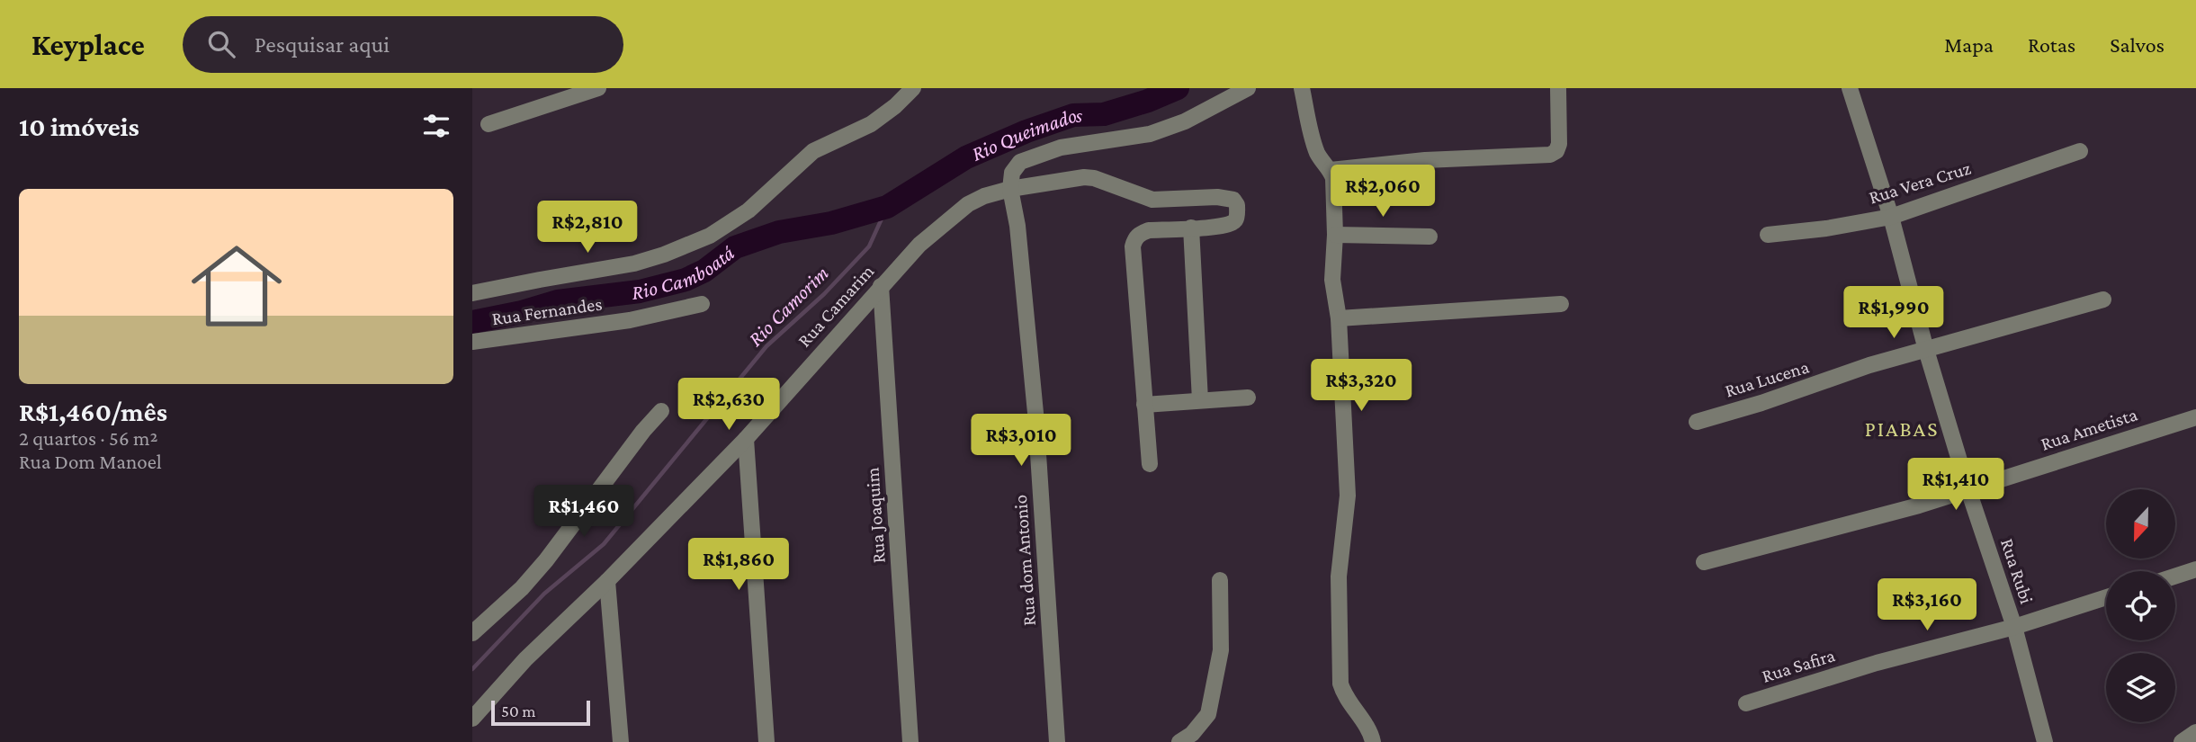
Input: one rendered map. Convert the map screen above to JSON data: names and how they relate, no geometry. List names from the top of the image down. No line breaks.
{"streets":{"street":["Rua Vera Cruz","Rua Camarim","Rua Fernandes","Rua Lucena","Rua Ametista","Rua Joaquim","Rua dom Antonio","Rua Rubi","Rua Safira"]},"crossings":[["Rua Vera Cruz","Rua Rubi"],["Rua Camarim","Rua Joaquim"],["Rua Camarim","Rua dom Antonio"],["Rua Lucena","Rua Rubi"],["Rua Ametista","Rua Rubi"],["Rua Rubi","Rua Safira"]],"districts":["PIABAS"],"water":["Rio Queimados","Rio Camboatá","Rio Camorim"],"scale_bar":"50 m","north":"bottom","page":{"header":"Keyplace","search":"Pesquisar aqui","nav":["Mapa","Rotas","Salvos"],"heading":"10 imóveis","list":[{"name":"R$1,460/mês","note":"2 quartos · 56 m² · Rua Dom Manoel"}],"price":["R$2,060","R$2,810","R$1,990","R$3,320","R$2,630","R$3,010","R$1,410","R$1,460","R$1,860","R$3,160"],"scale":"50 m"}}
